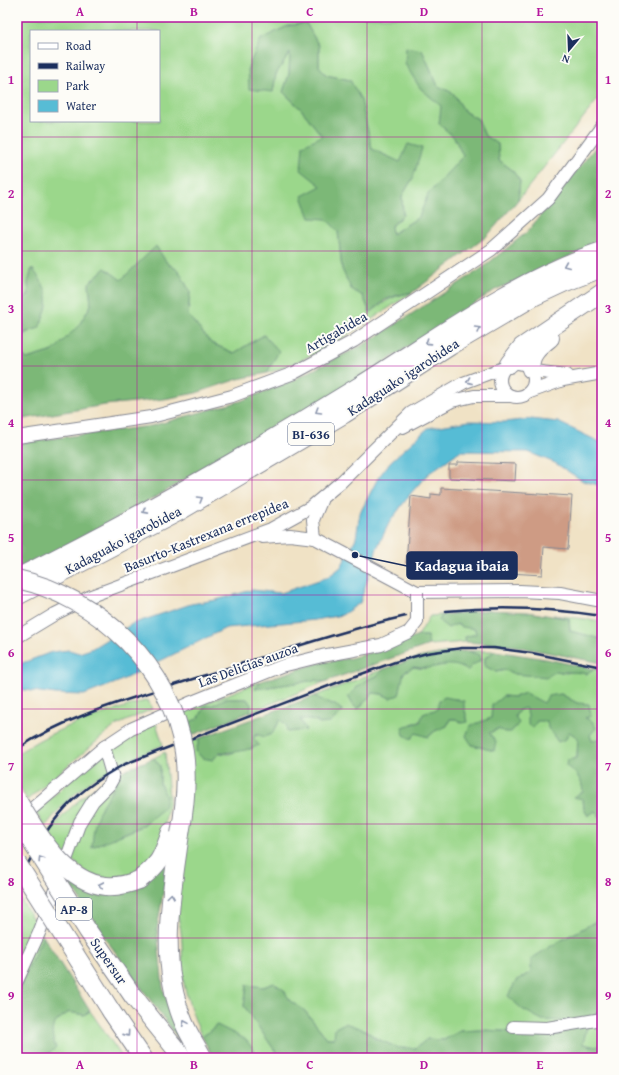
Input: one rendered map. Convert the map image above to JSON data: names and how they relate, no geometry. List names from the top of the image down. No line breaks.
{"streets":{"highway":["Kadaguako igarobidea","BI-636","AP-8","Supersur"],"street":["Artigabidea","Basurto-Kastrexana errepidea","Las Delicias auzoa"]},"crossings":[["Las Delicias auzoa","Supersur"]],"places":["Kadagua ibaia"],"legend":["Road","Railway","Park","Water"],"north":"bottom","grid":{"columns":["A","B","C","D","E"],"rows":["1","2","3","4","5","6","7","8","9"]}}
